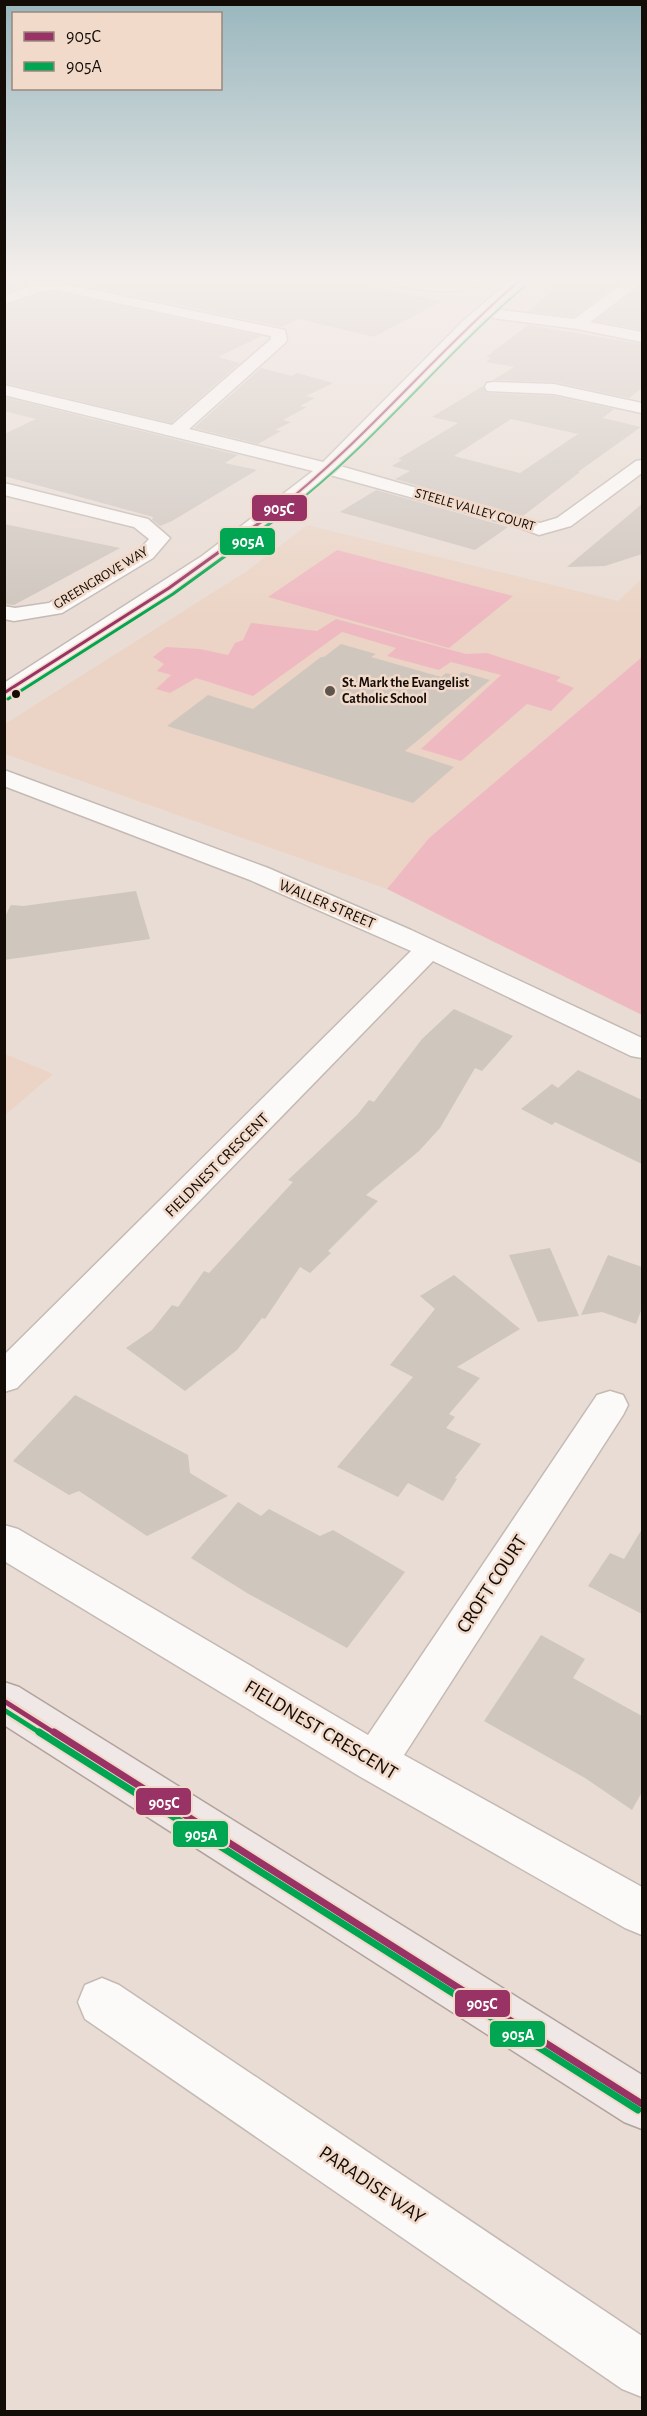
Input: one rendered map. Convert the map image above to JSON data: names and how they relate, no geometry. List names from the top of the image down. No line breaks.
{"streets":{"street":["STEELE VALLEY COURT","GREENGROVE WAY","WALLER STREET","FIELDNEST CRESCENT","CROFT COURT","PARADISE WAY"]},"crossings":[["WALLER STREET","FIELDNEST CRESCENT"],["FIELDNEST CRESCENT","CROFT COURT"]],"places":["St. Mark the Evangelist Catholic School"],"lines":["transit line 905C","transit line 905A"],"legend":["905C","905A"]}
